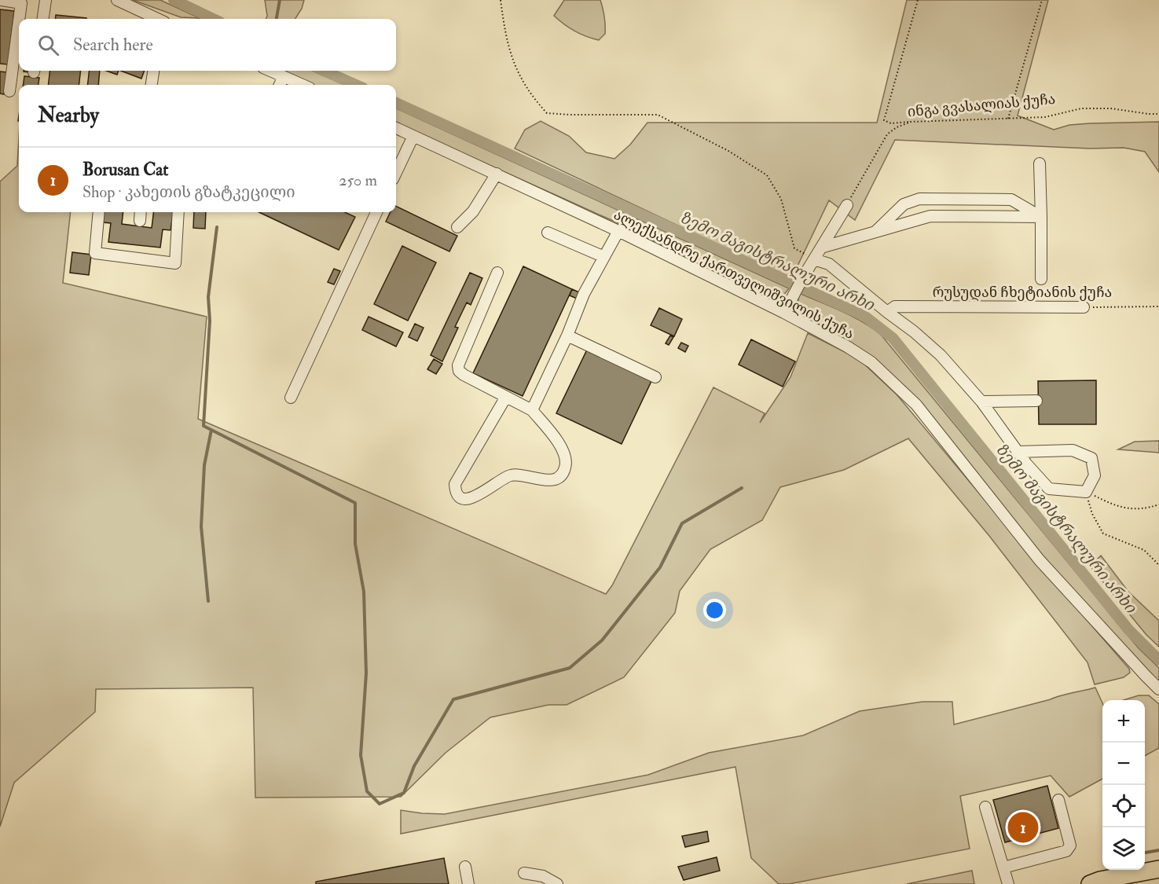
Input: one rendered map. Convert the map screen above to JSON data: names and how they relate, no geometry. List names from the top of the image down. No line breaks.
{"streets":{"street":["ალექსანდრე ქართველიშვილის ქუჩა","რუსუდან ჩხეტიანის ქუჩა"],"path":["ინგა გვასალიას ქუჩა"]},"water":["ზემო მაგისტრალური არხი"],"page":{"search":"Search here","heading":"Nearby","list":[{"mark":"1","name":"Borusan Cat","note":"Shop · კახეთის გზატკეცილი","value":"250 m"}],"map_buttons":["+","−"],"pins":"1"}}
